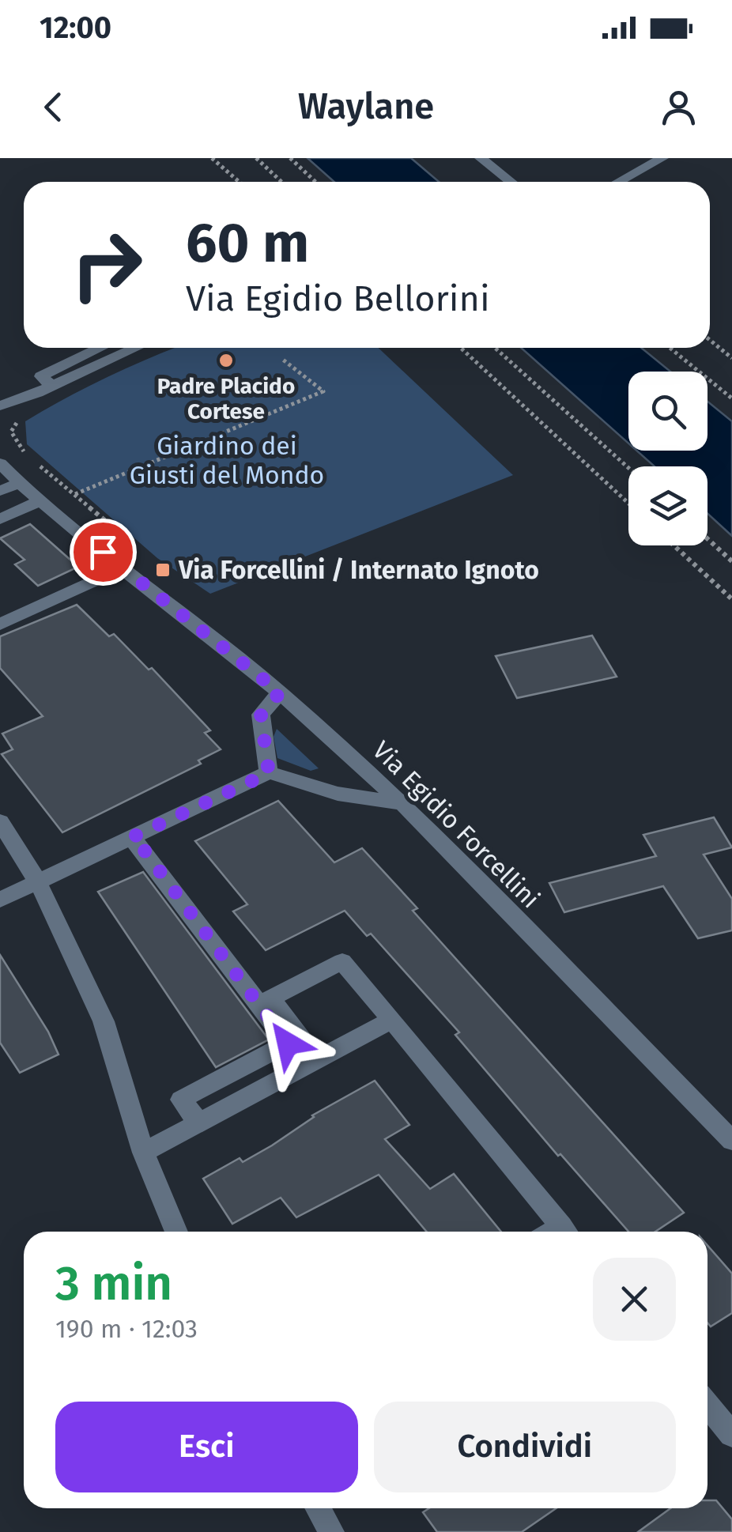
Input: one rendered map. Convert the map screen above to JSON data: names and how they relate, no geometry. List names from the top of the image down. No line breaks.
{"streets":{"street":["Via Egidio Forcellini"]},"parks":["Giardino dei Giusti del Mondo"],"places":{"other":["Padre Placido Cortese"],"transit":["Via Forcellini / Internato Ignoto"]},"page":{"status":"12:00","header":"Waylane","turn":["60 m","Via Egidio Bellorini"],"heading":["3 min","190 m · 12:03"],"buttons":["Esci","Condividi"]}}
